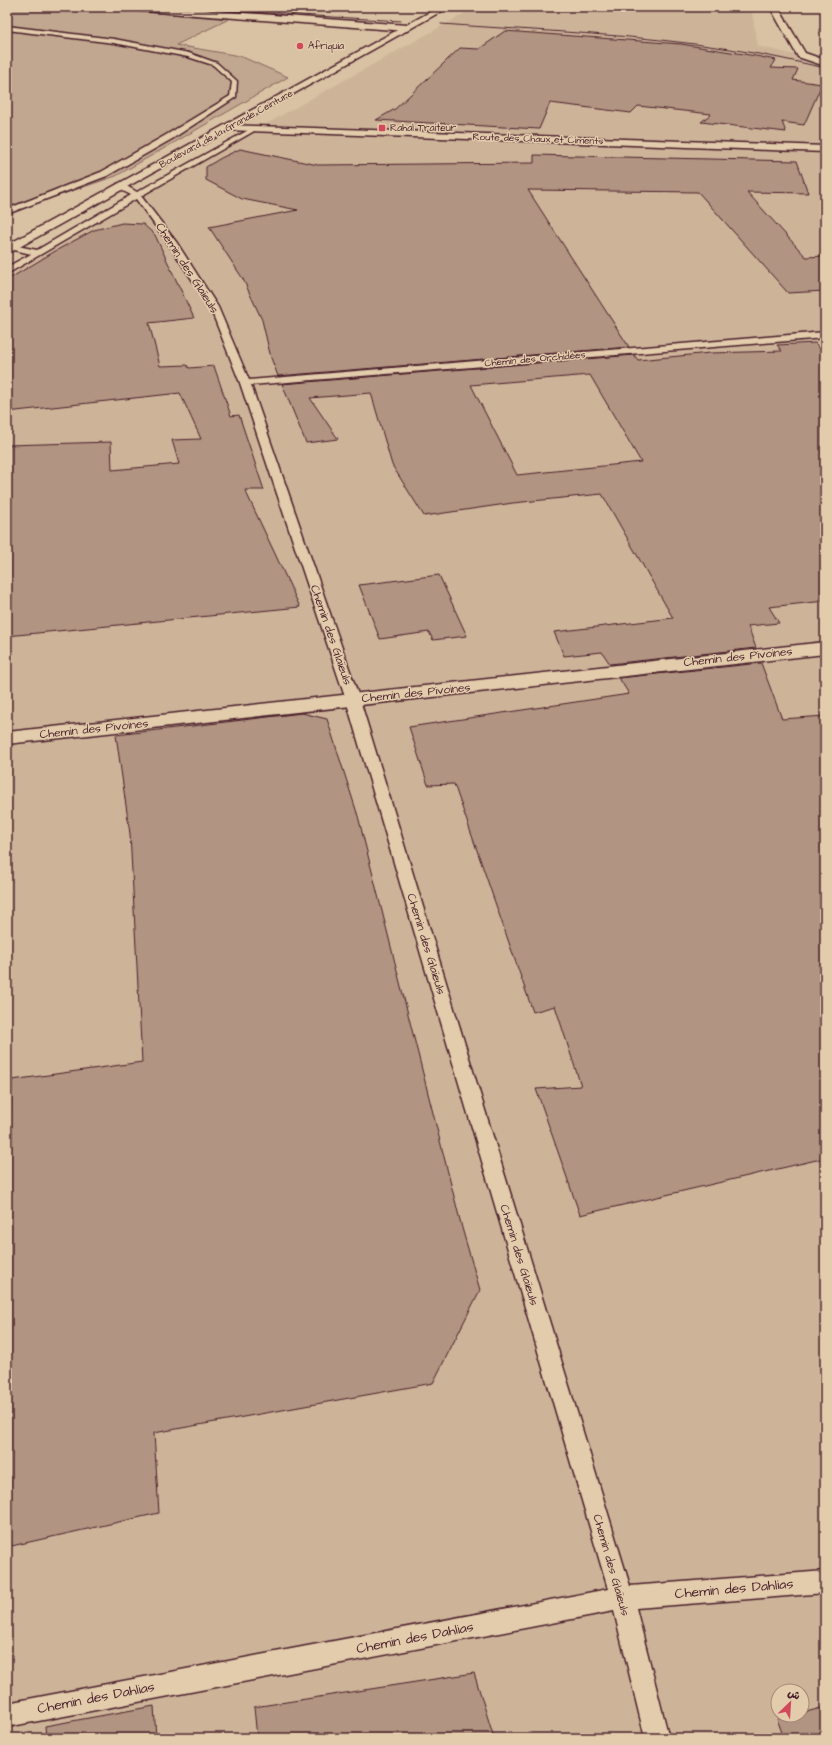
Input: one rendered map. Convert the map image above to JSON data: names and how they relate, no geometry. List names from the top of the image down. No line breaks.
{"streets":{"street":["Boulevard de la Grande Ceinture","Route des Chaux et Ciments","Chemin des Pivoines"],"lane":["Chemin des Glaïeuls","Chemin des Orchidées","Chemin des Dahlias"]},"crossings":[["Boulevard de la Grande Ceinture","Route des Chaux et Ciments"],["Boulevard de la Grande Ceinture","Chemin des Glaïeuls"],["Chemin des Glaïeuls","Chemin des Orchidées"],["Chemin des Glaïeuls","Chemin des Pivoines"],["Chemin des Glaïeuls","Chemin des Dahlias"]],"places":{"other":["Afriquia"],"transit":["Rahal Traiteur"]},"north":"top right"}
